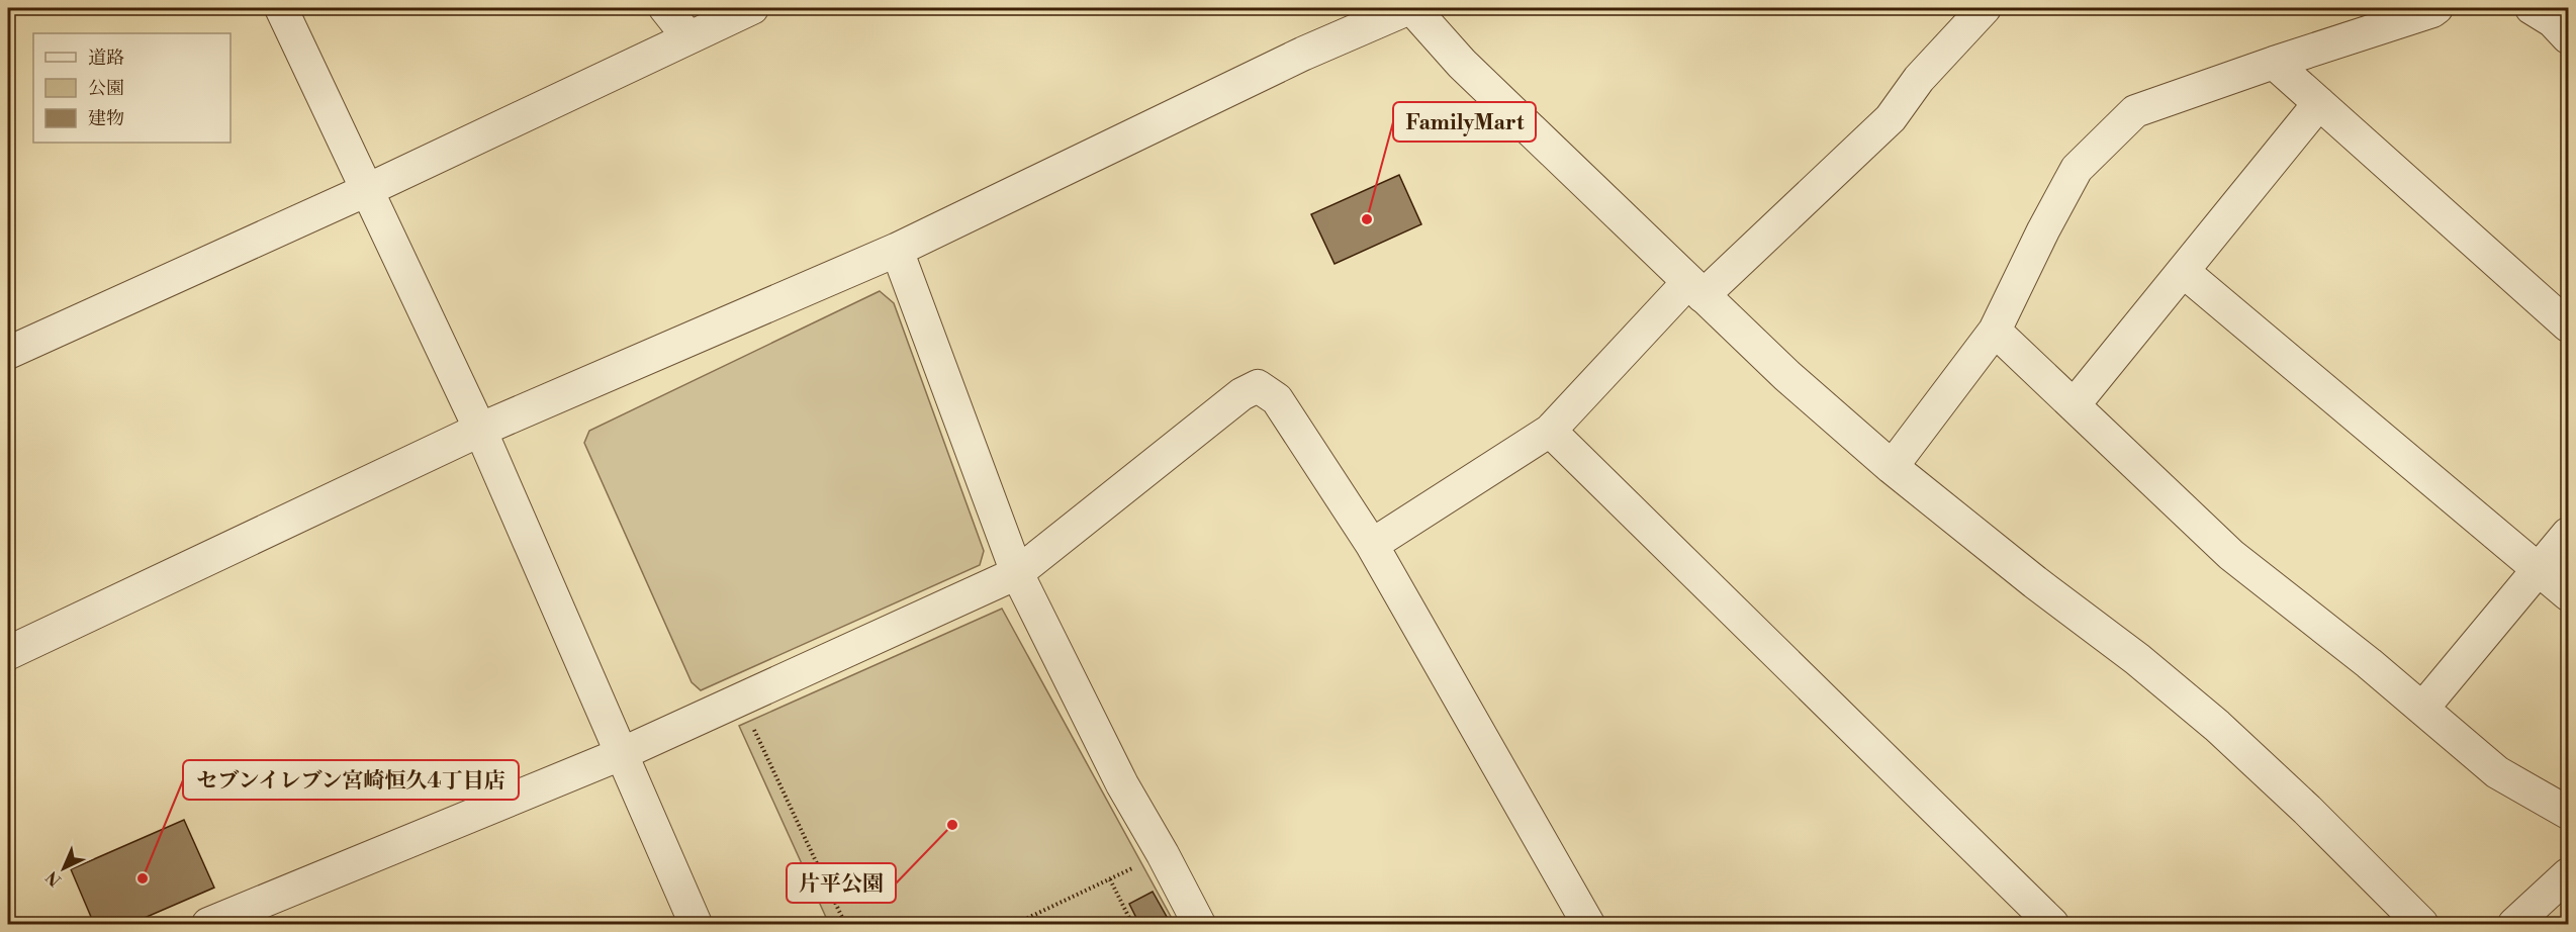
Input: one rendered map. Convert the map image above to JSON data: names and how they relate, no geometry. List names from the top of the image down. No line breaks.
{"places":["FamilyMart","片平公園","セブンイレブン宮崎恒久4丁目店"],"legend":["道路","公園","建物"],"north":"bottom left"}
